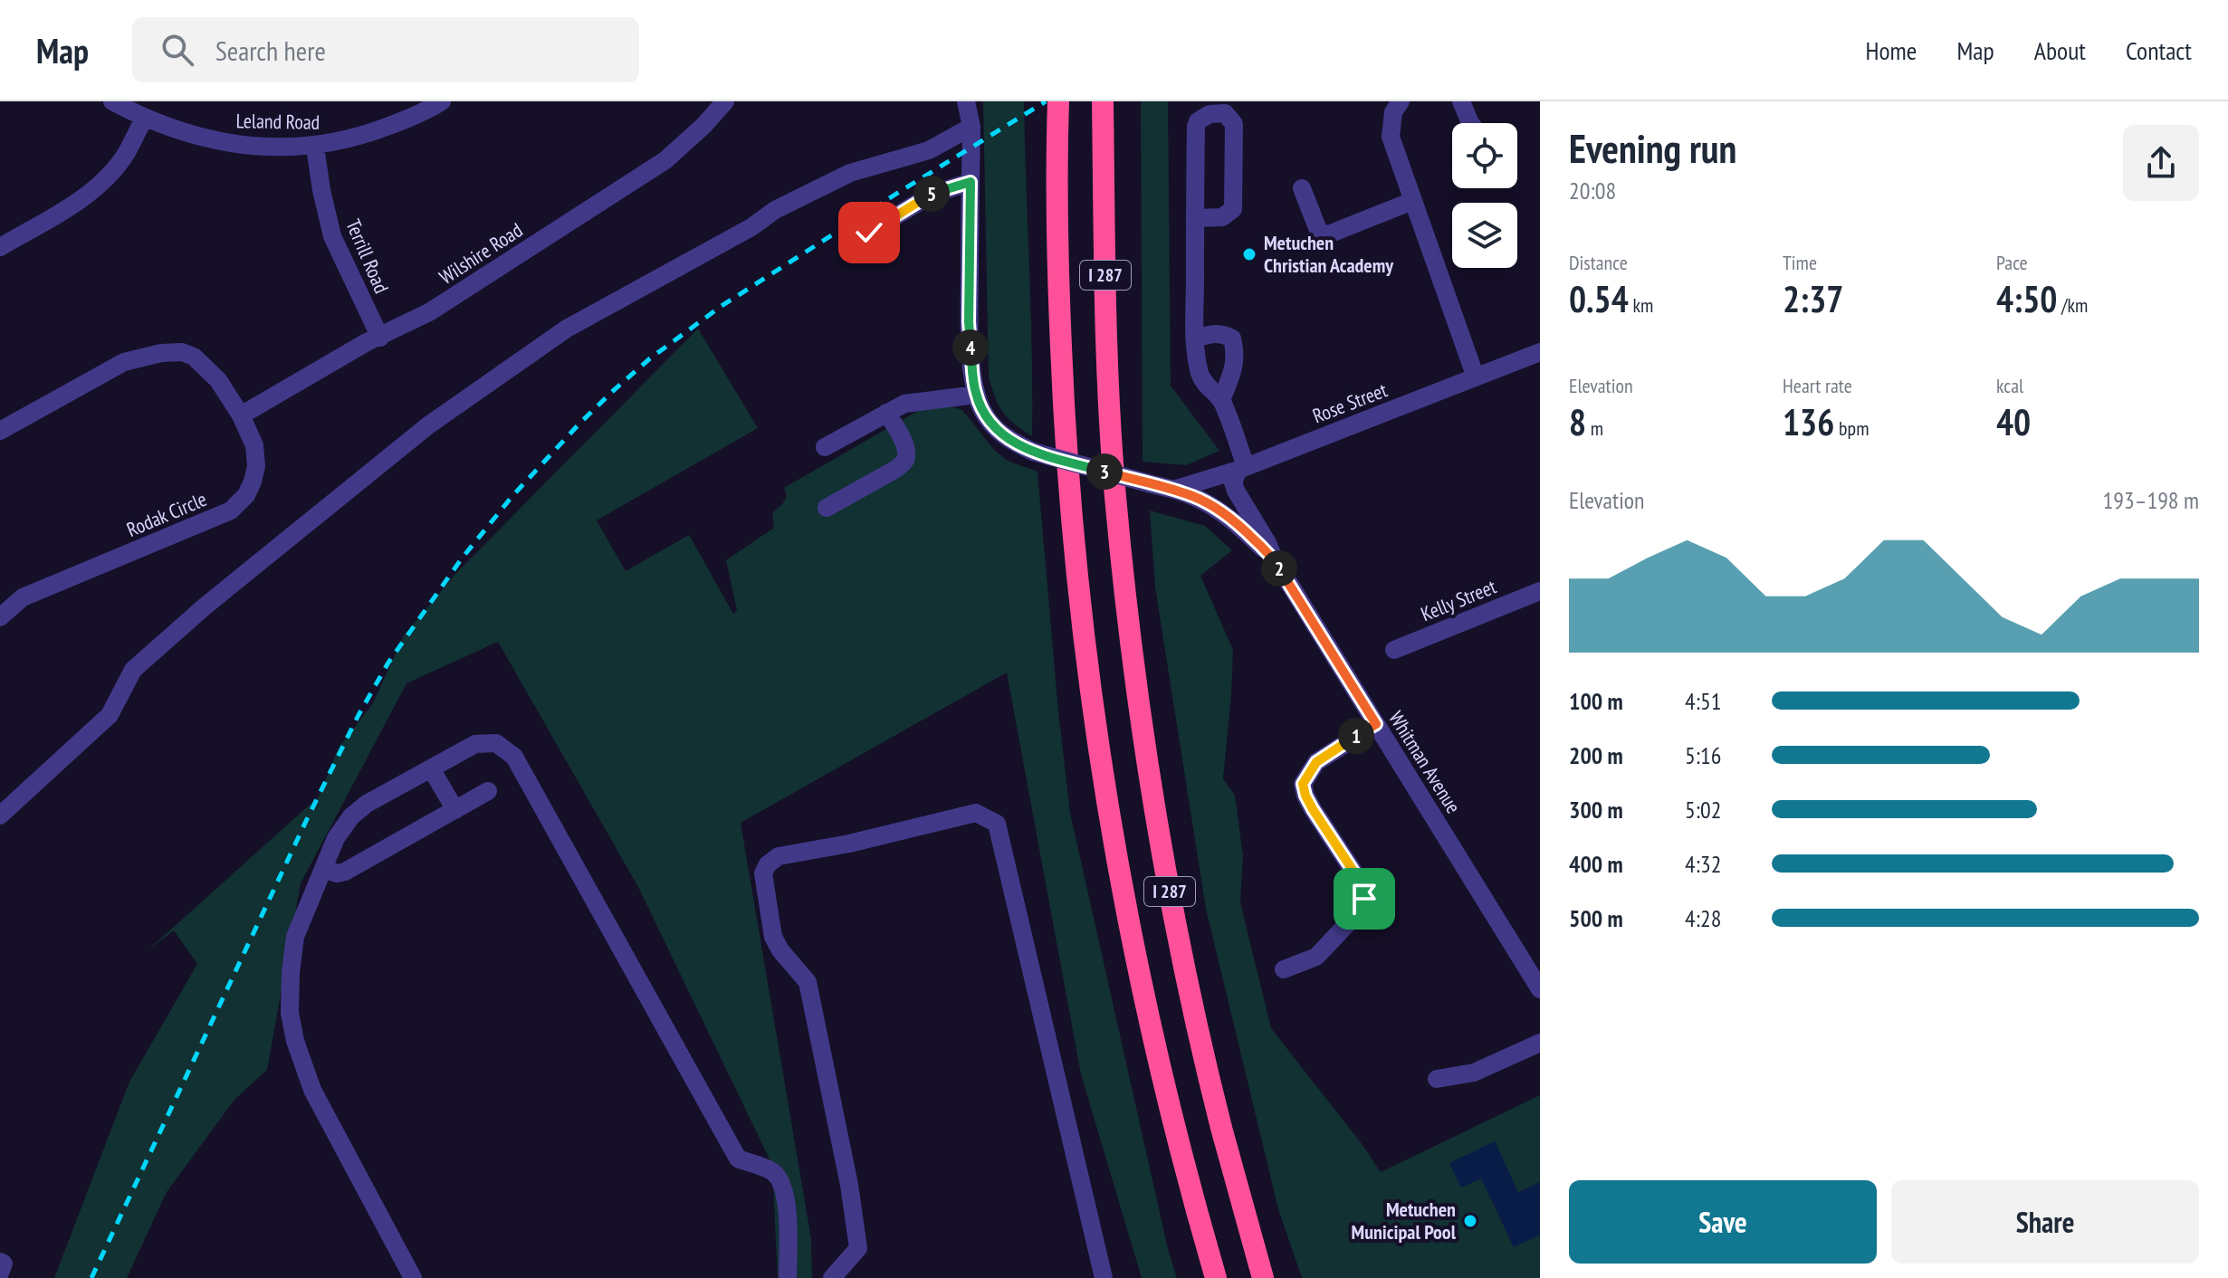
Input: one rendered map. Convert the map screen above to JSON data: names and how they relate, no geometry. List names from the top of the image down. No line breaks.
{"streets":{"highway":["I 287"],"street":["Leland Road","Wilshire Road","Terrill Road","Rose Street","Rodak Circle","Kelly Street","Whitman Avenue"]},"crossings":[["Leland Road","Terrill Road"],["Wilshire Road","Terrill Road"],["Wilshire Road","Rodak Circle"],["Rose Street","Whitman Avenue"]],"places":["Metuchen Christian Academy","Metuchen Municipal Pool"],"page":{"header":"Map","search":"Search here","nav":["Home","Map","About","Contact"],"heading":["Evening run","20:08"],"pins":["5","4","3","2","1"],"stats":[["Distance","0.54 km"],["Time","2:37"],["Pace","4:50 /km"],["Elevation","8 m"],["Heart rate","136 bpm"],["kcal","40"]],"chart":["Elevation","193–198 m"],"list":[{"name":"100 m","note":"4:51"},{"name":"200 m","note":"5:16"},{"name":"300 m","note":"5:02"},{"name":"400 m","note":"4:32"},{"name":"500 m","note":"4:28"}],"buttons":["Save","Share"]}}
